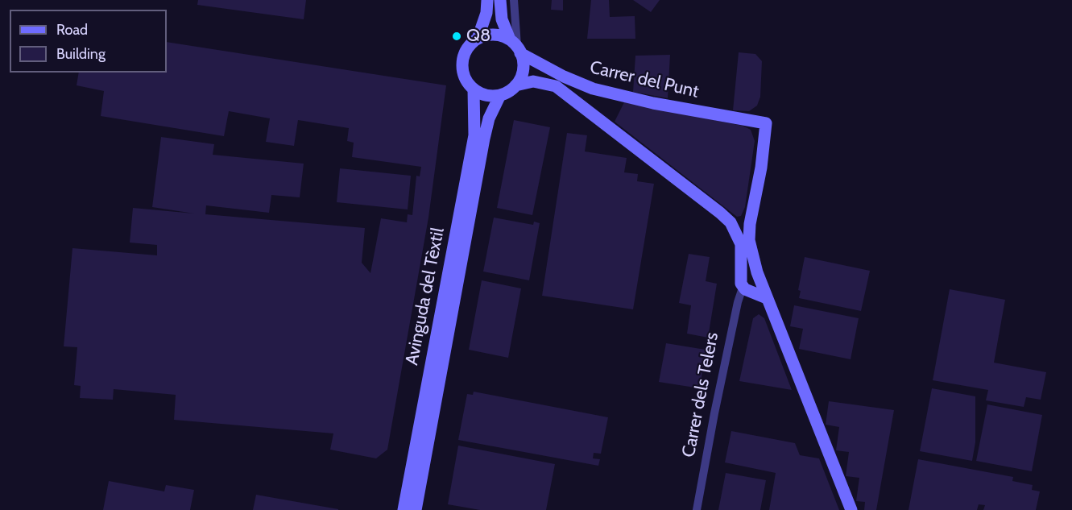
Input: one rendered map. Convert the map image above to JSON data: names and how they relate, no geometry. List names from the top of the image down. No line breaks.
{"streets":{"street":["Carrer del Punt","Avinguda del Tèxtil","Carrer dels Telers"]},"crossings":[["Carrer del Punt","Avinguda del Tèxtil"]],"places":["Q8"],"legend":["Road","Building"]}
